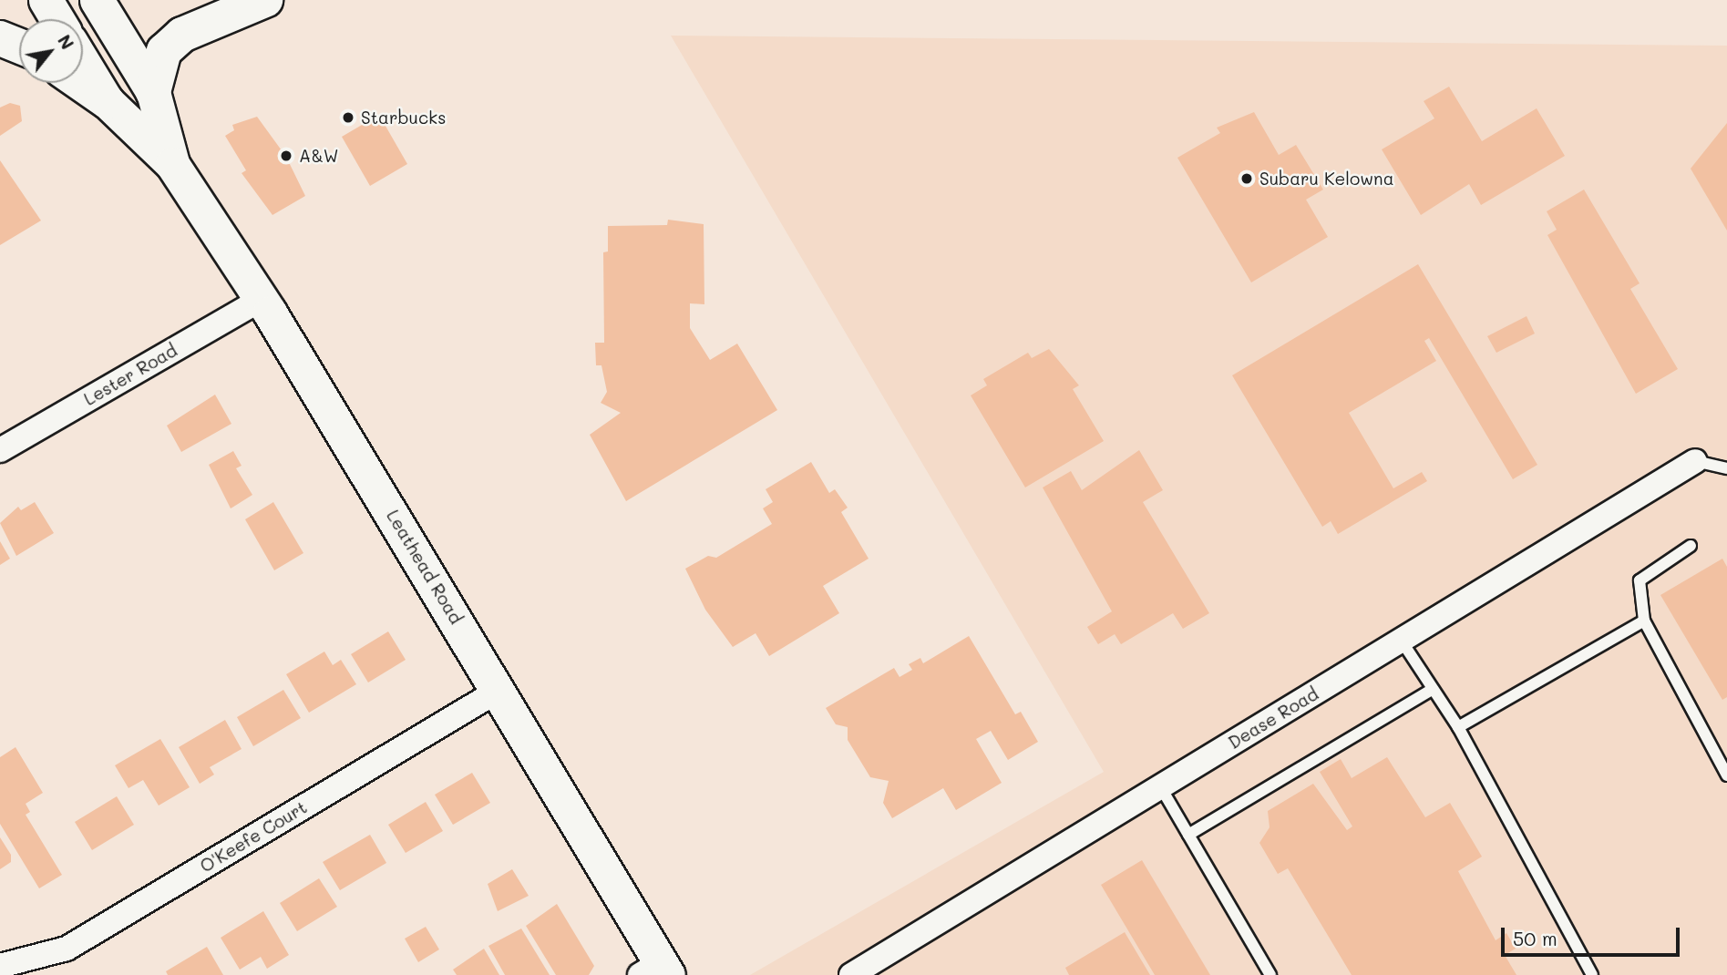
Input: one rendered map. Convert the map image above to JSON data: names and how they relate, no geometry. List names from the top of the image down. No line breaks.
{"streets":{"street":["Lester Road","Leathead Road","Dease Road","O'Keefe Court"]},"crossings":[["Lester Road","Leathead Road"],["Leathead Road","O'Keefe Court"]],"places":["Starbucks","A&W","Subaru Kelowna"],"scale_bar":"50 m","north":"top right"}
